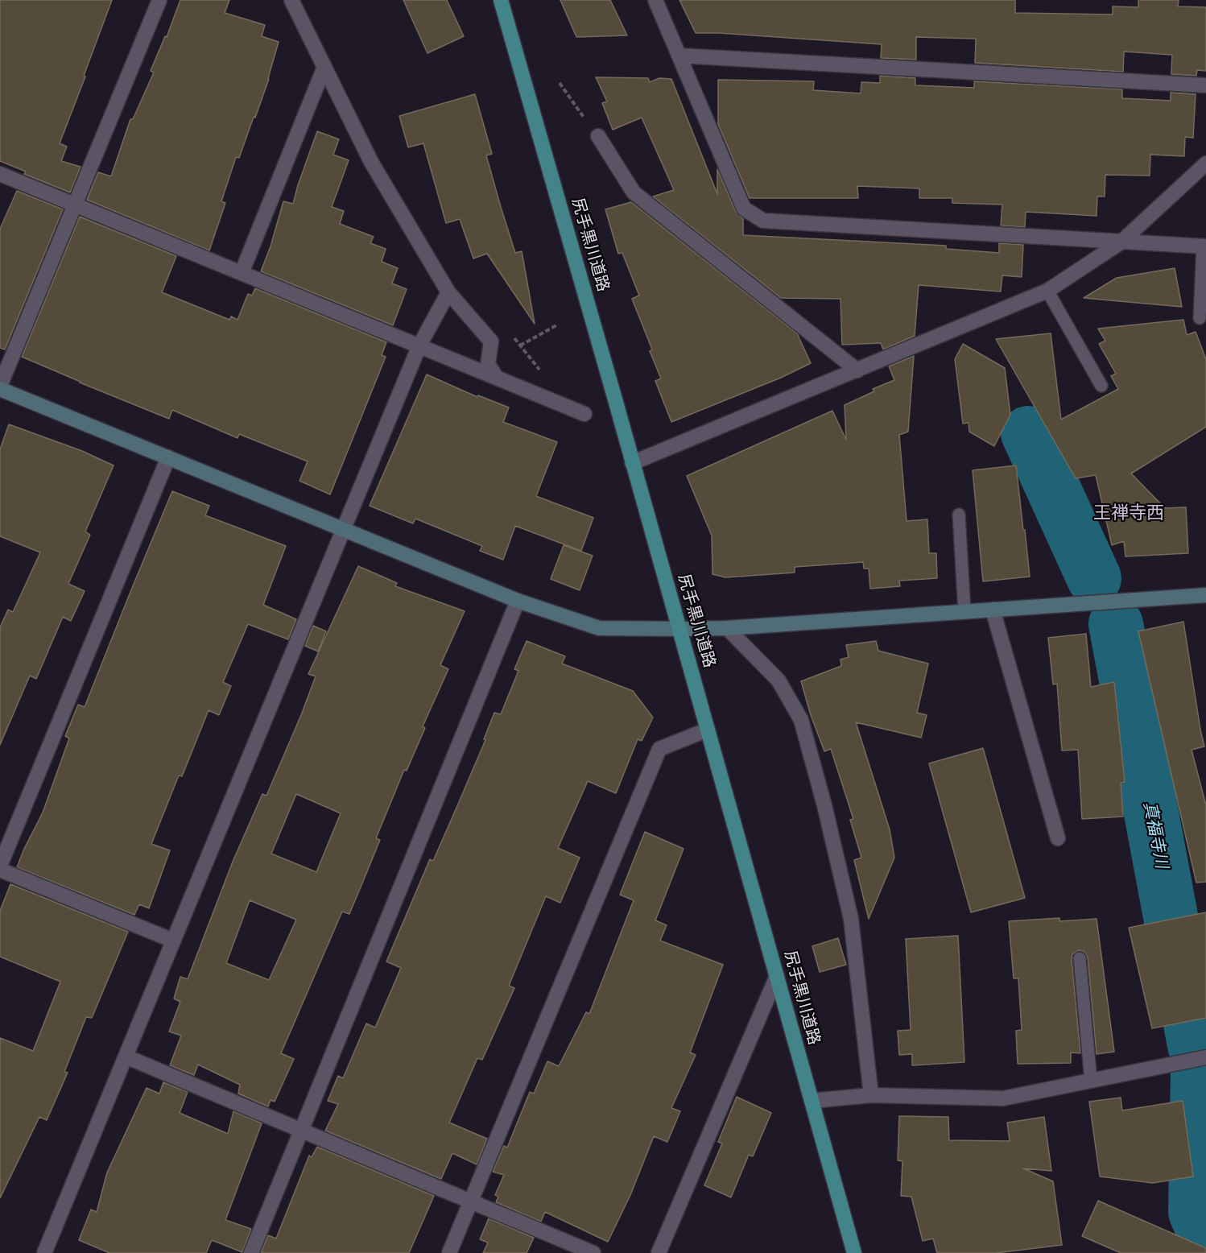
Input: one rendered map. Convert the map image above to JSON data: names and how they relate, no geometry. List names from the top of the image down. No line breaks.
{"streets":{"main road":["尻手黒川道路"]},"districts":["王禅寺西"],"water":["真福寺川"]}
